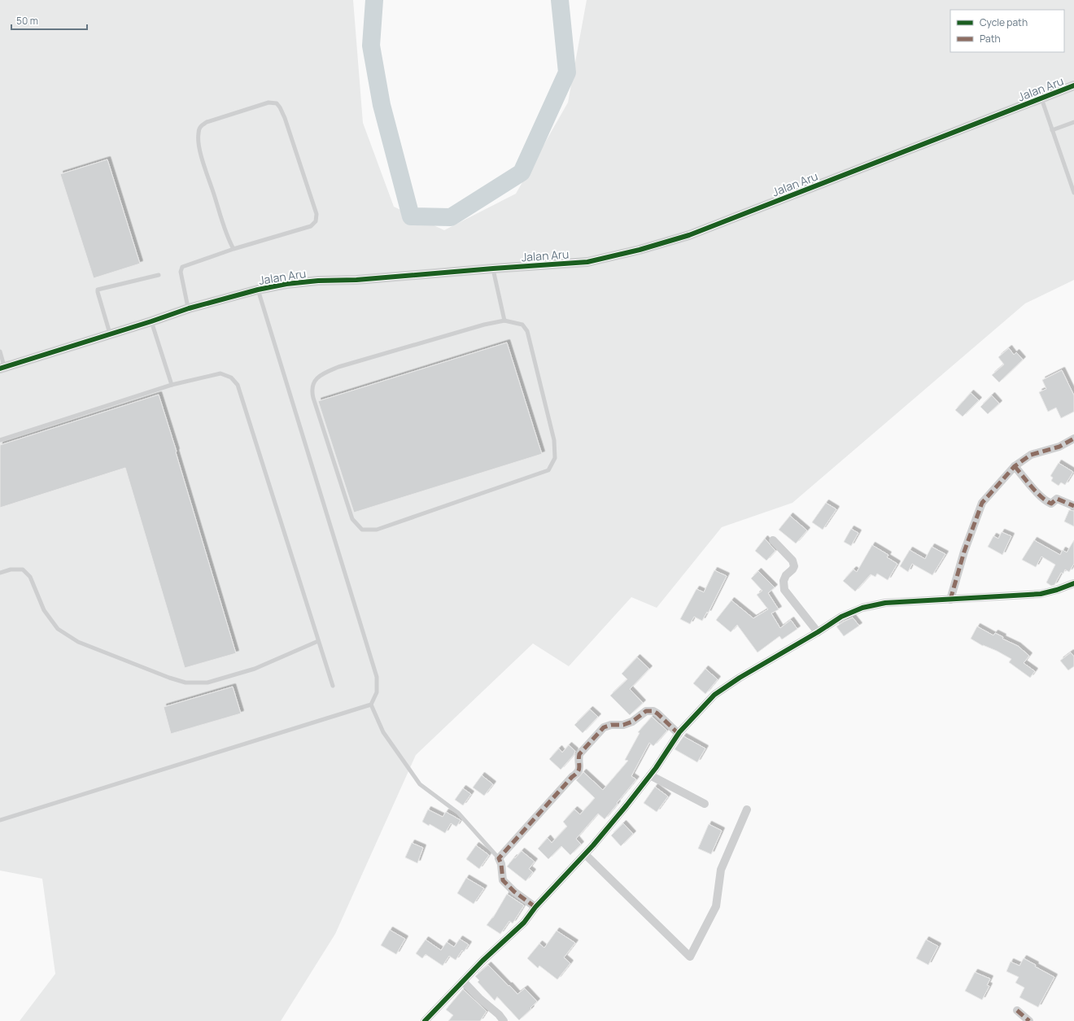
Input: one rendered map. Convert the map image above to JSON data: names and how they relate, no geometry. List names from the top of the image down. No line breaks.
{"streets":{"street":["Jalan Aru"]},"legend":["Cycle path","Path"],"scale_bar":"50 m"}
